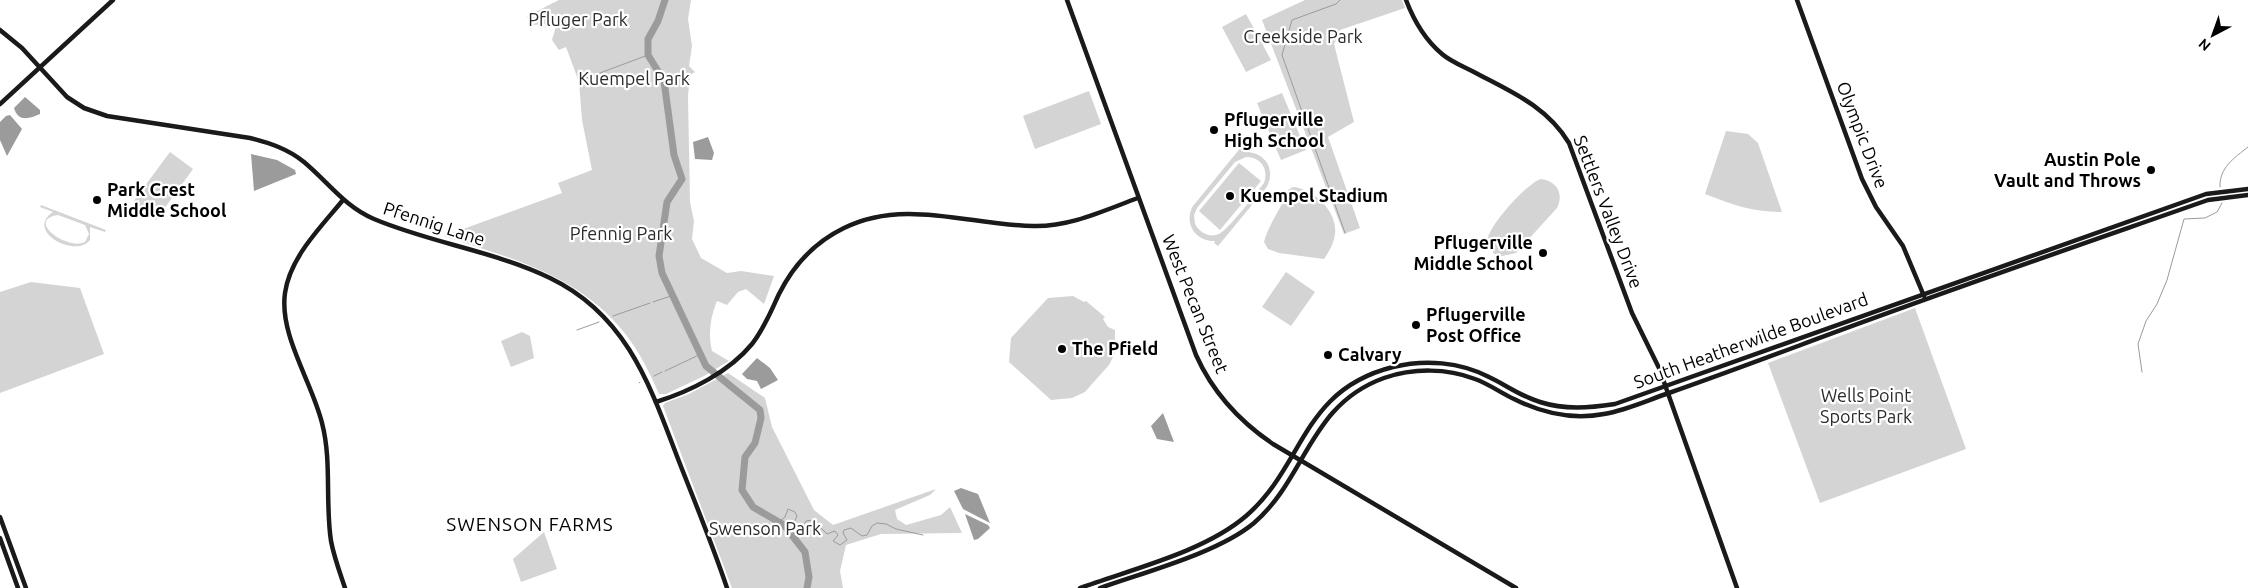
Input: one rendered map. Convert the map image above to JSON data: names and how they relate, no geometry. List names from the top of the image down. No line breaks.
{"streets":{"main road":["Olympic Drive","Settlers Valley Drive","Pfennig Lane","West Pecan Street","South Heatherwilde Boulevard"]},"crossings":[["Olympic Drive","South Heatherwilde Boulevard"],["Settlers Valley Drive","South Heatherwilde Boulevard"],["West Pecan Street","South Heatherwilde Boulevard"]],"districts":["SWENSON FARMS"],"parks":["Pfluger Park","Creekside Park","Kuempel Park","Pfennig Park","Wells Point Sports Park","Swenson Park"],"places":["Pflugerville High School","Austin Pole Vault and Throws","Kuempel Stadium","Park Crest Middle School","Pflugerville Middle School","Pflugerville Post Office","The Pfield","Calvary"],"north":"bottom left"}
